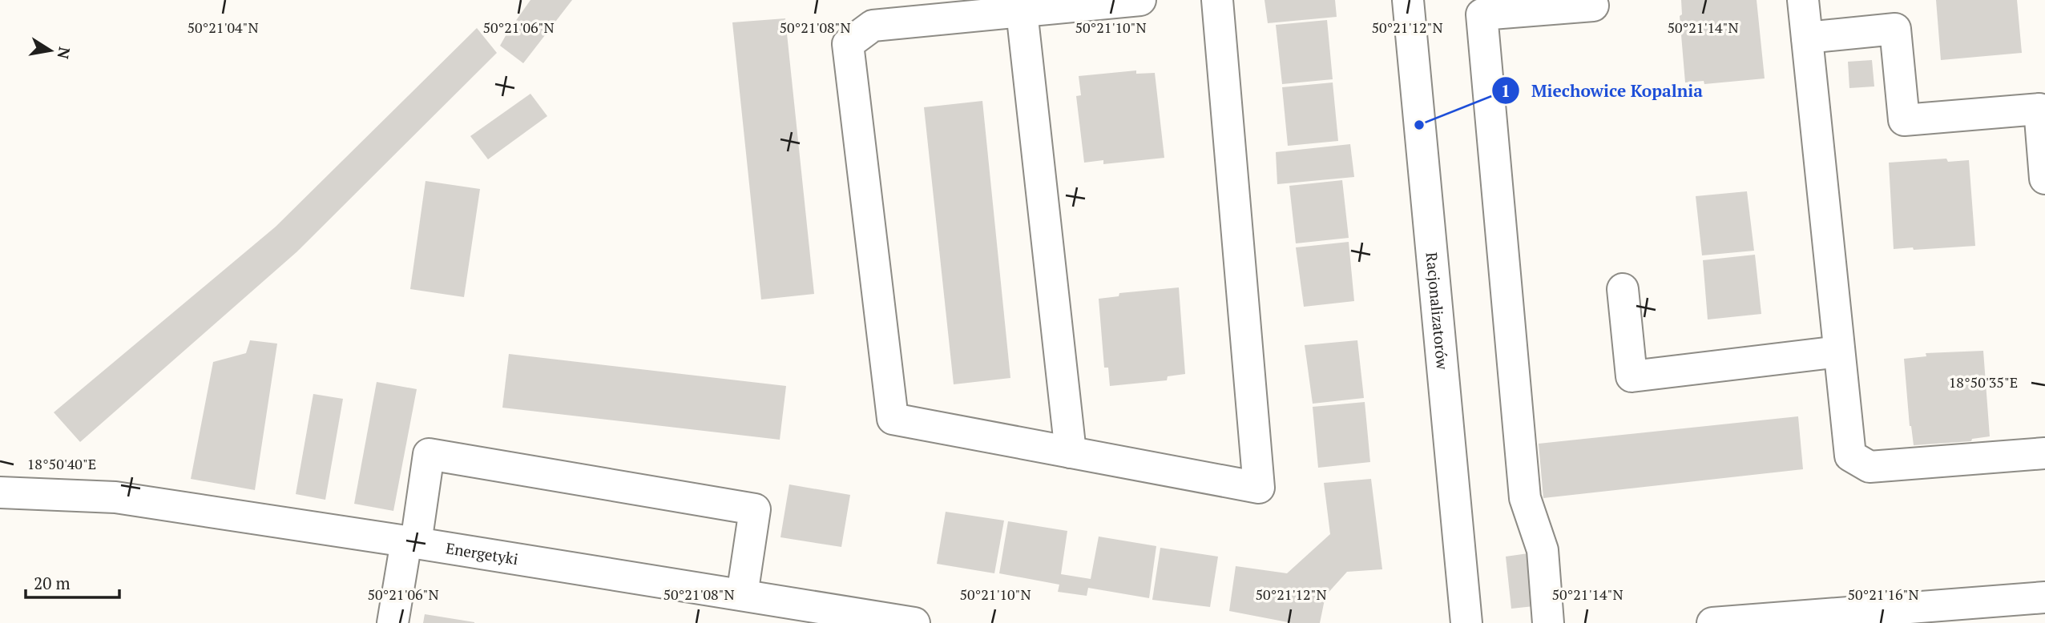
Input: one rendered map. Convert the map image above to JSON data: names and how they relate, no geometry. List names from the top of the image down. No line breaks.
{"streets":{"street":["Racjonalizatorów","Energetyki"]},"places":["Miechowice Kopalnia"],"scale_bar":"20 m","north":"right","coordinates":["50°21'04\"N","50°21'06\"N","50°21'08\"N","50°21'10\"N","50°21'12\"N","50°21'14\"N","18°50'35\"E","18°50'40\"E","50°21'16\"N"]}
